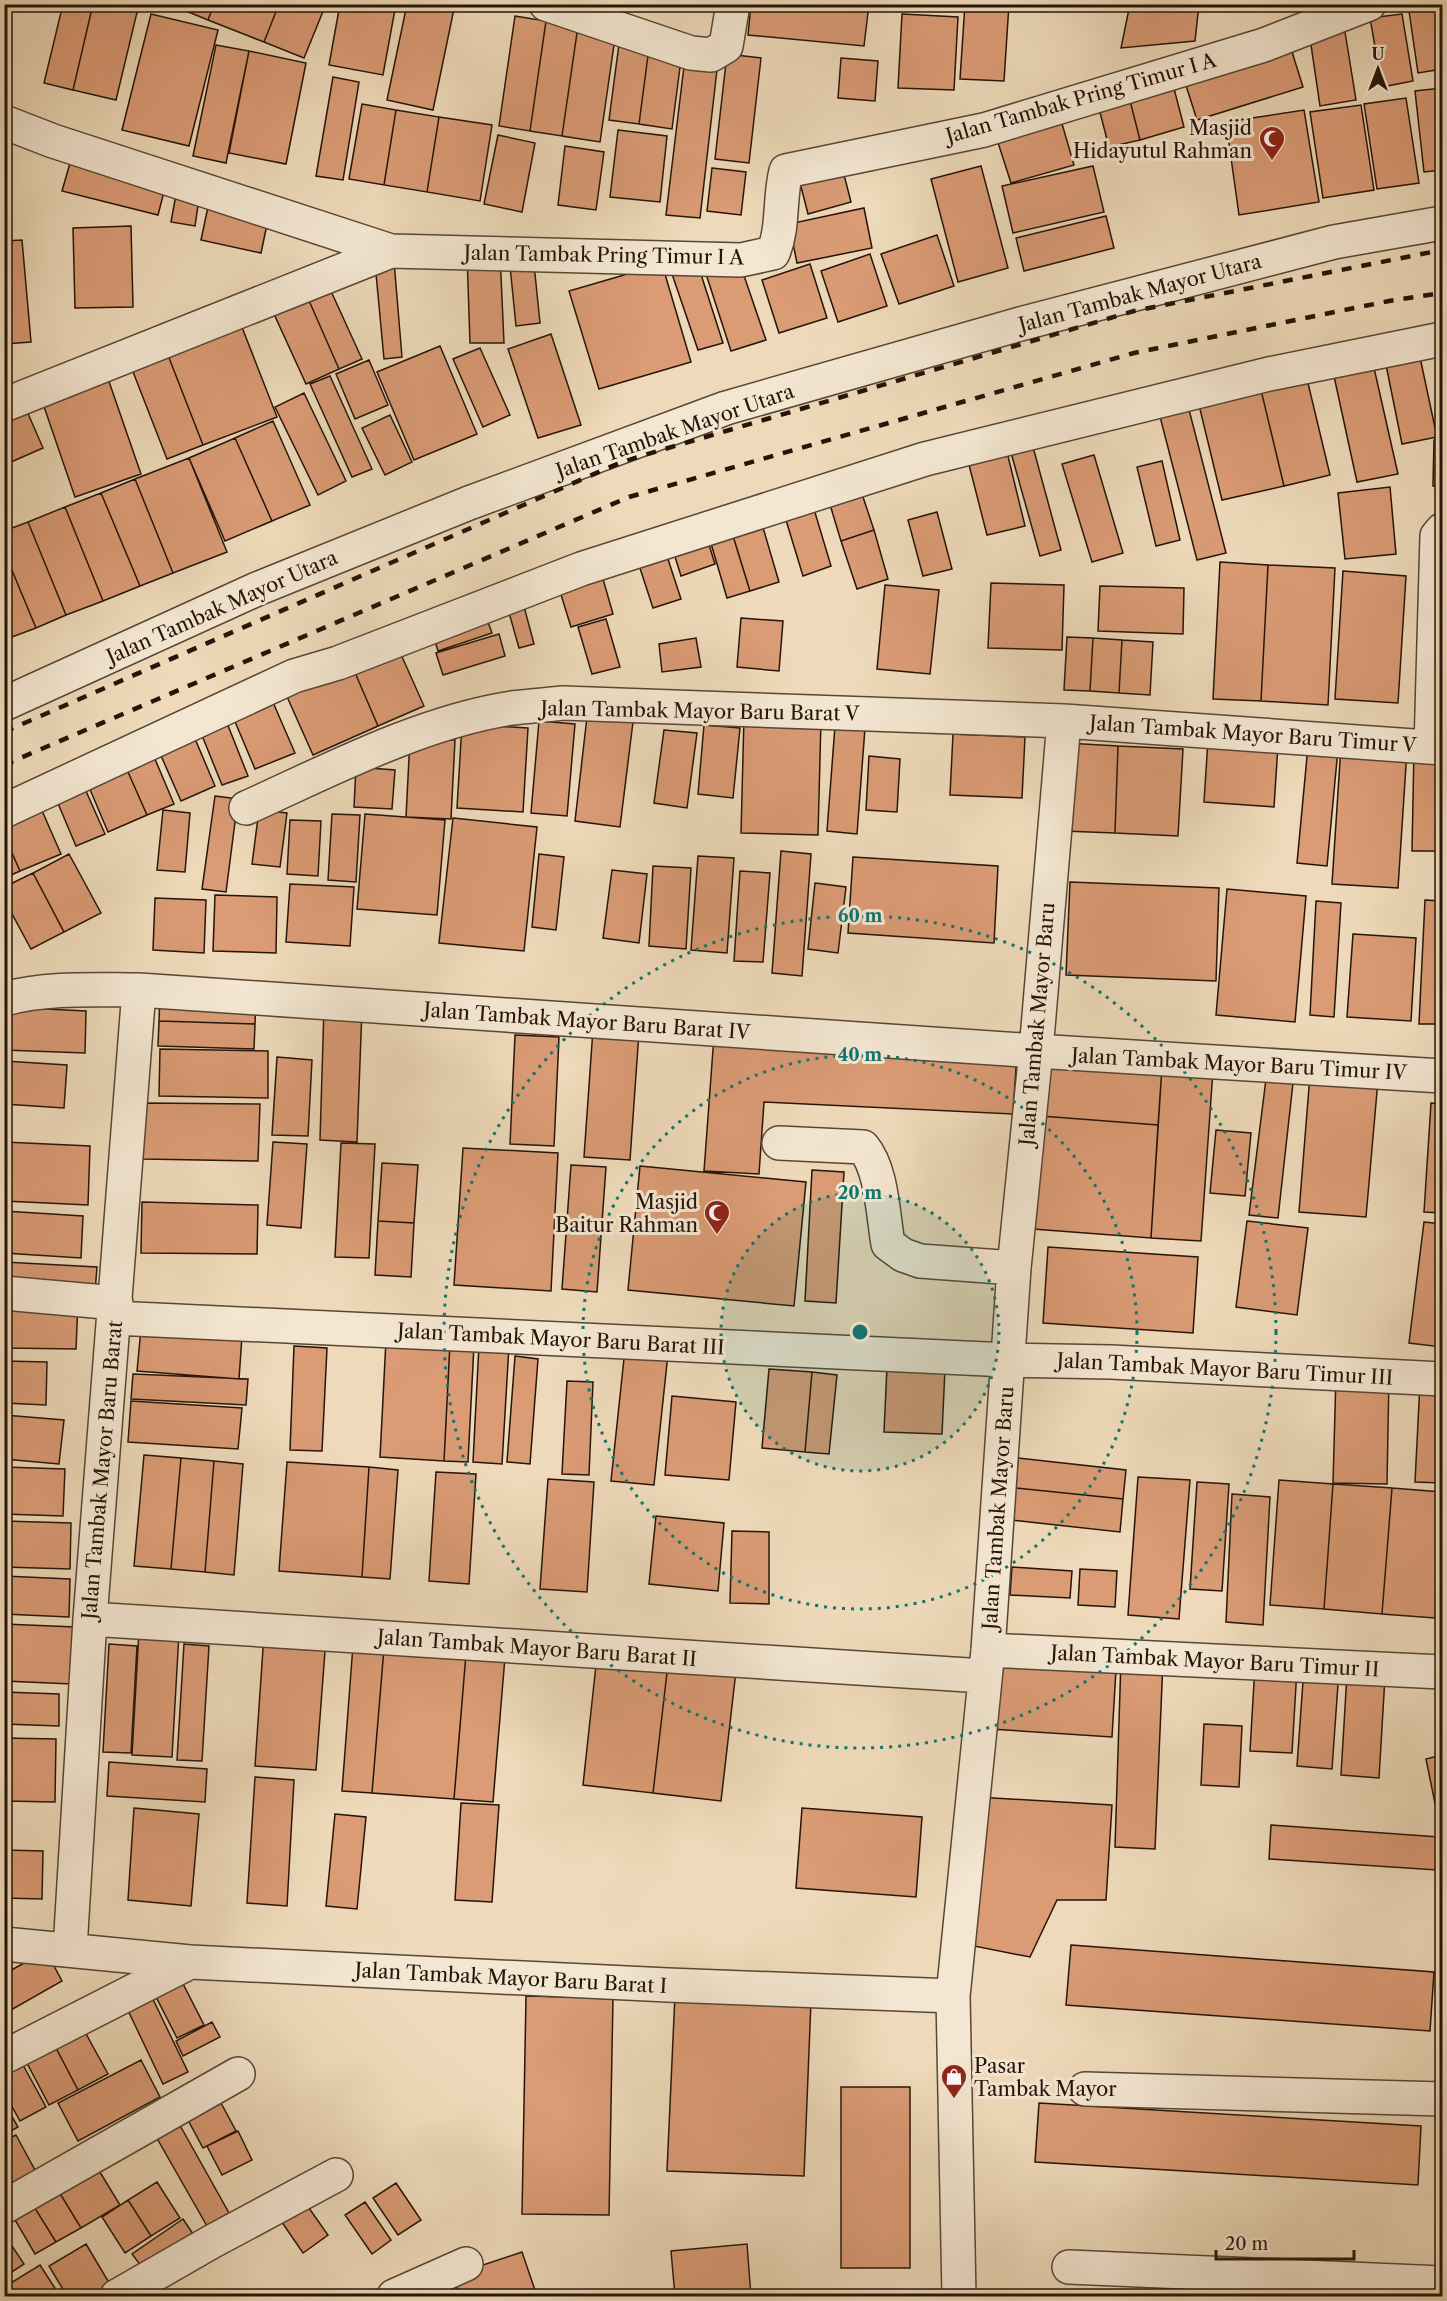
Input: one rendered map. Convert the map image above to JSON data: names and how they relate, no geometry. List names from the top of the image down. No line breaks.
{"streets":{"street":["Jalan Tambak Pring Timur I A","Jalan Tambak Mayor Utara","Jalan Tambak Mayor Baru Barat V","Jalan Tambak Mayor Baru Timur V","Jalan Tambak Mayor Baru Barat IV","Jalan Tambak Mayor Baru","Jalan Tambak Mayor Baru Timur IV","Jalan Tambak Mayor Baru Barat III","Jalan Tambak Mayor Baru Timur III","Jalan Tambak Mayor Baru Barat","Jalan Tambak Mayor Baru Barat II","Jalan Tambak Mayor Baru Timur II","Jalan Tambak Mayor Baru Barat I"]},"crossings":[["Jalan Tambak Mayor Baru Barat V","Jalan Tambak Mayor Baru Timur V"],["Jalan Tambak Mayor Baru Barat V","Jalan Tambak Mayor Baru"],["Jalan Tambak Mayor Baru Timur V","Jalan Tambak Mayor Baru"],["Jalan Tambak Mayor Baru Barat IV","Jalan Tambak Mayor Baru"],["Jalan Tambak Mayor Baru Barat IV","Jalan Tambak Mayor Baru Timur IV"],["Jalan Tambak Mayor Baru Barat IV","Jalan Tambak Mayor Baru Barat"],["Jalan Tambak Mayor Baru","Jalan Tambak Mayor Baru Timur IV"],["Jalan Tambak Mayor Baru","Jalan Tambak Mayor Baru Barat III"],["Jalan Tambak Mayor Baru","Jalan Tambak Mayor Baru Timur III"],["Jalan Tambak Mayor Baru","Jalan Tambak Mayor Baru Barat II"],["Jalan Tambak Mayor Baru","Jalan Tambak Mayor Baru Timur II"],["Jalan Tambak Mayor Baru","Jalan Tambak Mayor Baru Barat I"],["Jalan Tambak Mayor Baru Barat III","Jalan Tambak Mayor Baru Timur III"],["Jalan Tambak Mayor Baru Barat III","Jalan Tambak Mayor Baru Barat"],["Jalan Tambak Mayor Baru Barat","Jalan Tambak Mayor Baru Barat II"],["Jalan Tambak Mayor Baru Barat","Jalan Tambak Mayor Baru Barat I"],["Jalan Tambak Mayor Baru Barat II","Jalan Tambak Mayor Baru Timur II"]],"places":{"mosque":["Masjid Hidayutul Rahman","Masjid Baitur Rahman"],"shop":["Pasar Tambak Mayor"]},"scale_bar":"20 m","north":"top","rings":["60 m","40 m","20 m"]}
